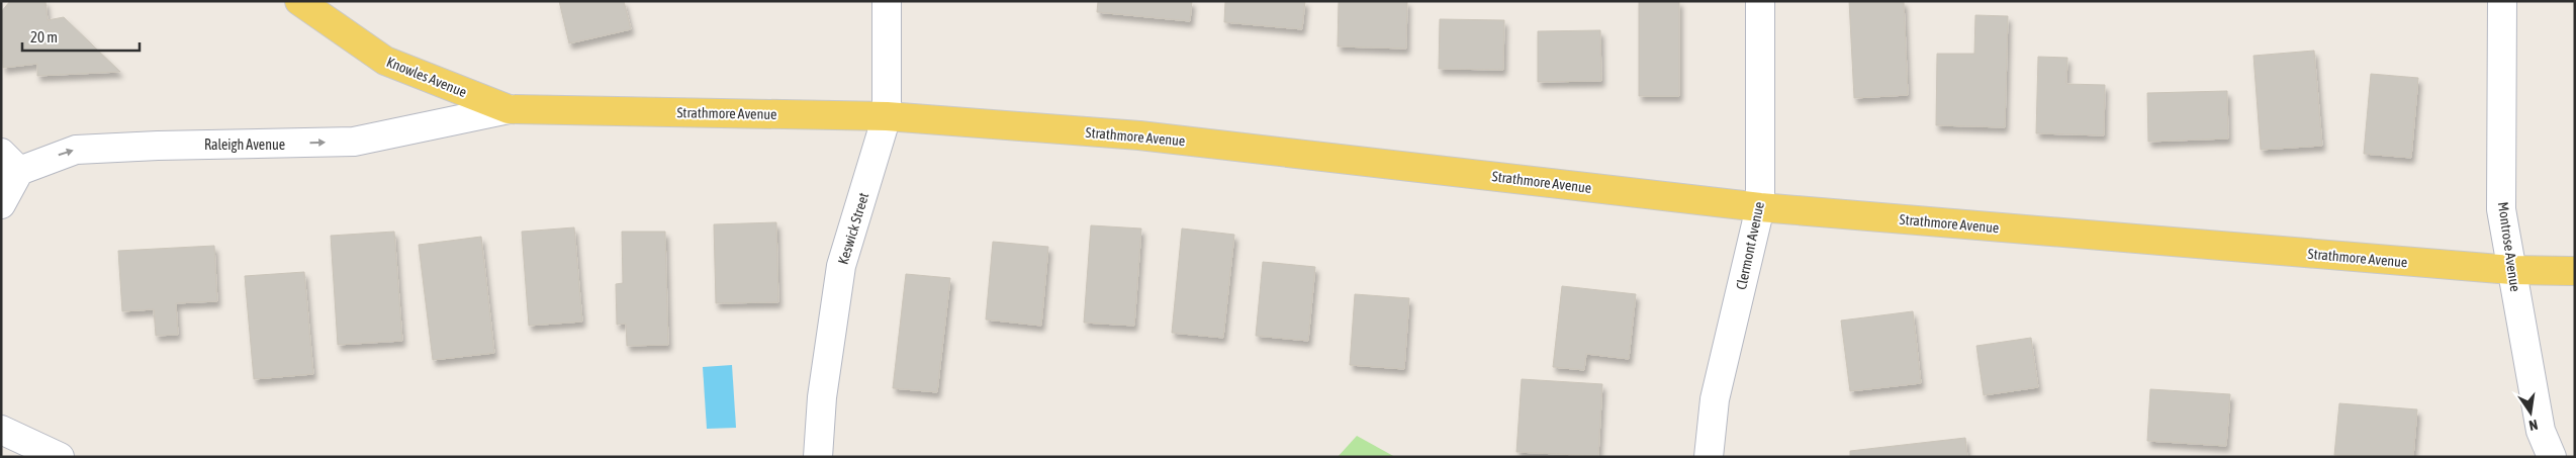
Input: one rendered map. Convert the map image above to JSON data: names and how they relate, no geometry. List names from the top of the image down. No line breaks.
{"streets":{"main road":["Knowles Avenue","Strathmore Avenue"],"street":["Raleigh Avenue","Keswick Street","Clermont Avenue","Montrose Avenue"]},"crossings":[["Knowles Avenue","Strathmore Avenue"],["Knowles Avenue","Raleigh Avenue"],["Strathmore Avenue","Raleigh Avenue"],["Strathmore Avenue","Keswick Street"],["Strathmore Avenue","Clermont Avenue"],["Strathmore Avenue","Montrose Avenue"]],"one_way":["Raleigh Avenue"],"scale_bar":"20 m","north":"bottom"}
